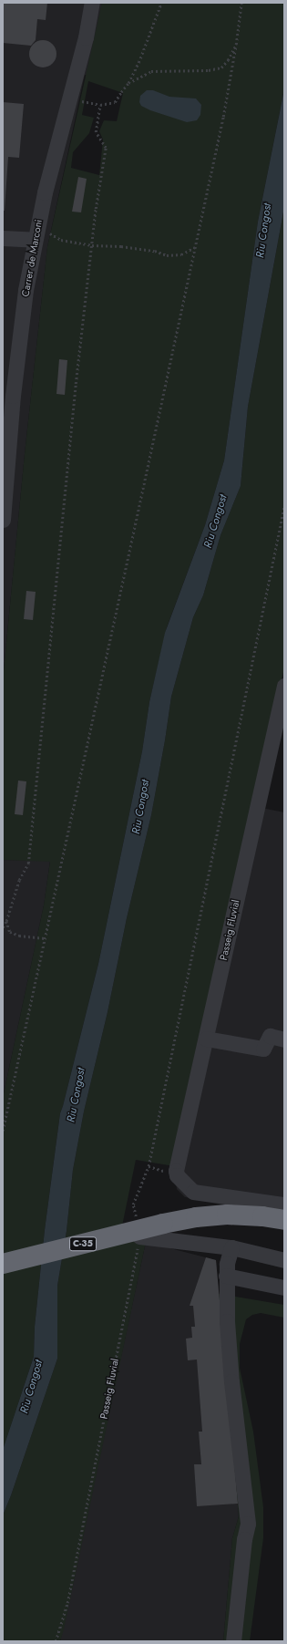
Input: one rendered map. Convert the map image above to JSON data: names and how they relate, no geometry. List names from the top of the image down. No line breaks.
{"streets":{"highway":["C-35"],"street":["Carrer de Marconi","Passeig Fluvial"]},"water":["Riu Congost"]}
